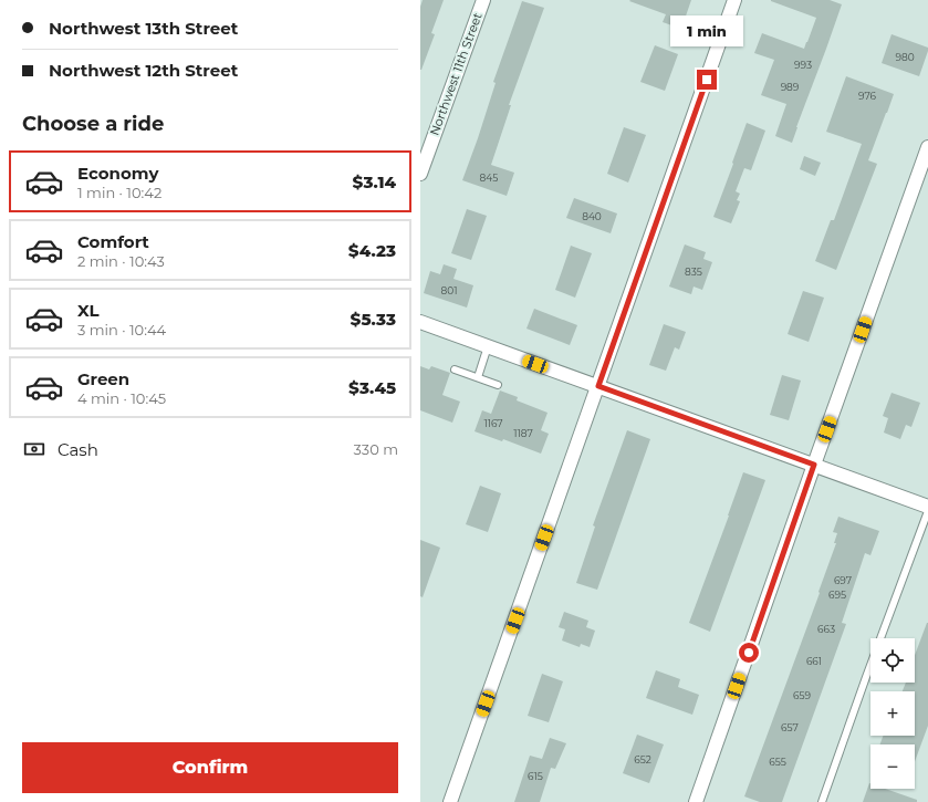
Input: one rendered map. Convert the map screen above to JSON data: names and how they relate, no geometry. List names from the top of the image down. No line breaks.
{"streets":{"street":["Northwest 11th Street"]},"house_numbers":["980","993","989","976","845","840","835","801","1167","1187","697","695","663","661","659","657","652","655","615"],"page":{"banner":["Northwest 13th Street","Northwest 12th Street"],"bubble":"1 min","heading":"Choose a ride","list":[{"name":"Economy","note":"1 min · 10:42","value":"$3.14"},{"name":"Comfort","note":"2 min · 10:43","value":"$4.23"},{"name":"XL","note":"3 min · 10:44","value":"$5.33"},{"name":"Green","note":"4 min · 10:45","value":"$3.45"}],"pay":["Cash","330 m"],"map_buttons":["+","−"],"buttons":"Confirm"}}
